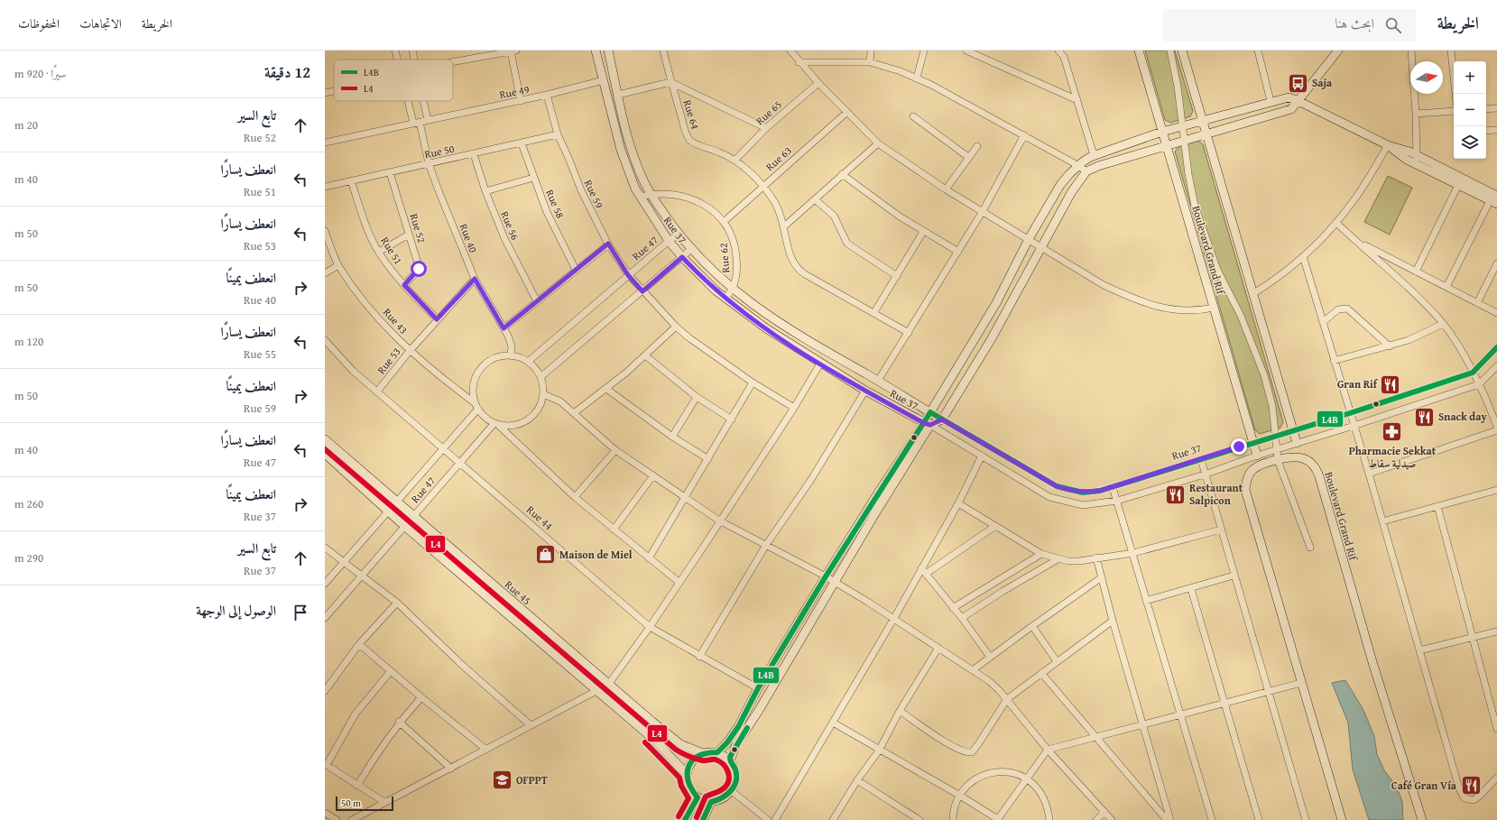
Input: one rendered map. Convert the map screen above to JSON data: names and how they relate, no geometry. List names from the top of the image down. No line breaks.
{"streets":{"street":["Rue 49","Rue 65","Rue 64","Rue 50","Rue 63","Rue 59","Rue 58","Rue 56","Rue 52","Rue 37","Rue 40","Rue 47","Boulevard Grand Rif","Rue 51","Rue 62","Rue 43","Rue 53","Rue 44","Rue 45"]},"crossings":[["Rue 49","Rue 59"],["Rue 49","Rue 37"],["Rue 65","Rue 64"],["Rue 64","Rue 63"],["Rue 50","Rue 59"],["Rue 50","Rue 58"],["Rue 50","Rue 56"],["Rue 50","Rue 52"],["Rue 50","Rue 40"],["Rue 50","Rue 51"],["Rue 63","Rue 62"],["Rue 59","Rue 47"],["Rue 52","Rue 51"],["Rue 37","Rue 47"],["Rue 37","Boulevard Grand Rif"],["Rue 37","Rue 62"],["Rue 40","Rue 47"],["Rue 40","Rue 43"],["Rue 40","Rue 53"],["Rue 47","Rue 43"],["Rue 47","Rue 44"],["Rue 47","Rue 45"],["Rue 51","Rue 53"],["Rue 43","Rue 53"],["Rue 53","Rue 44"]],"places":{"bus stop":["Saja"],"restaurant":["Gran Rif","Snack day","Restaurant Salpicon","Café Gran Vía"],"pharmacy":["Pharmacie Sekkat صيدلية سقاط"],"shop":["Maison de Miel"],"school or university":["OFPPT"]},"lines":["transit line L4B","transit line L4"],"legend":["L4B","L4"],"scale_bar":"50 m","north":"right","page":{"header":"الخريطة","search":"ابحث هنا","nav":["الخريطة","الاتجاهات","المحفوظات"],"heading":["12 دقيقة","سيرًا · 920 m"],"map_buttons":["+","−"],"list":[["تابع السير","Rue 52","20 m"],["انعطف يسارًا","Rue 51","40 m"],["انعطف يسارًا","Rue 53","50 m"],["انعطف يمينًا","Rue 40","50 m"],["انعطف يسارًا","Rue 55","120 m"],["انعطف يمينًا","Rue 59","50 m"],["انعطف يسارًا","Rue 47","40 m"],["انعطف يمينًا","Rue 37","260 m"],["تابع السير","Rue 37","290 m"],"الوصول إلى الوجهة"],"scale":"50 m"}}
